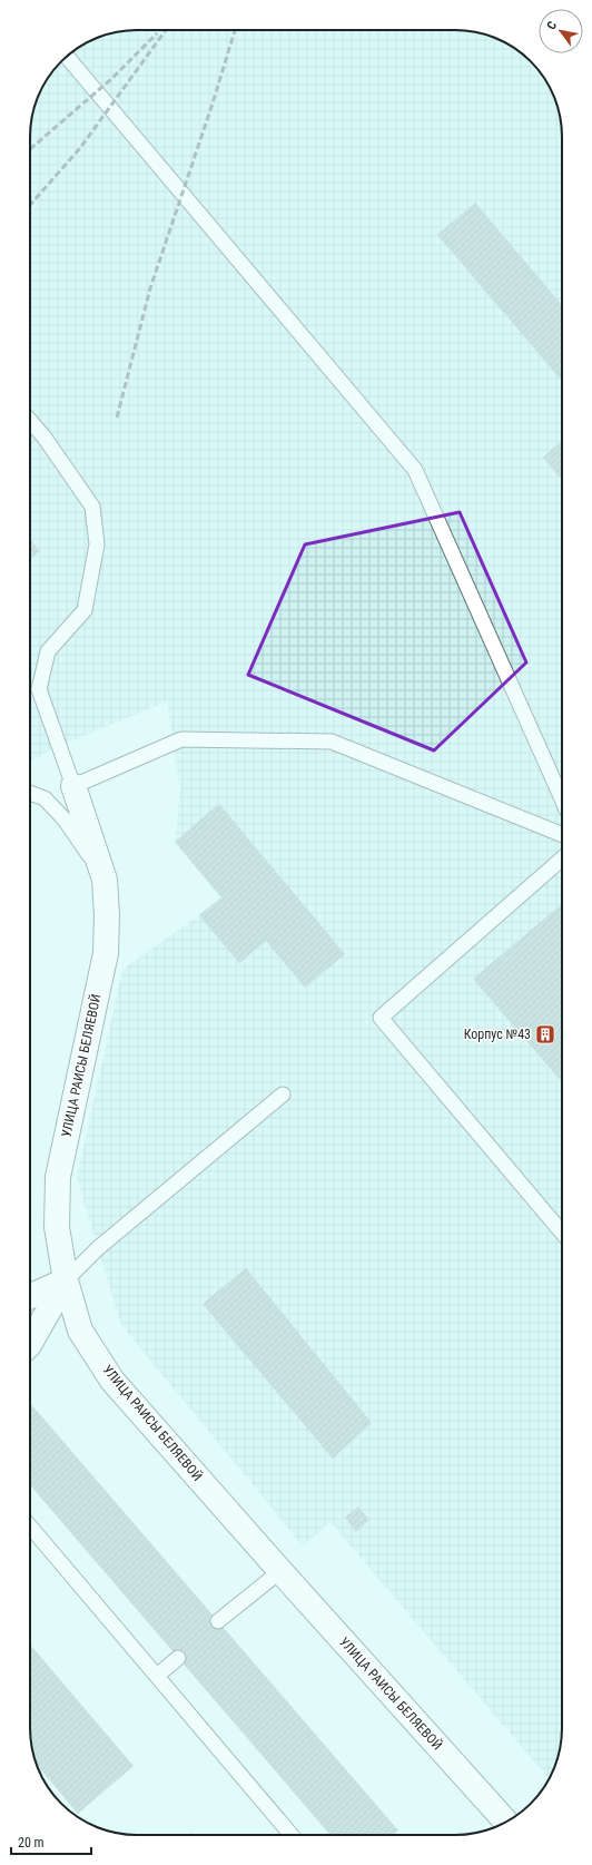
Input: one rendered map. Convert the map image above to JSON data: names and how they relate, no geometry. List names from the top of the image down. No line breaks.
{"streets":{"street":["УЛИЦА РАИСЫ БЕЛЯЕВОЙ"]},"places":{"building":["Корпус №43"]},"scale_bar":"20 m","north":"top left"}
